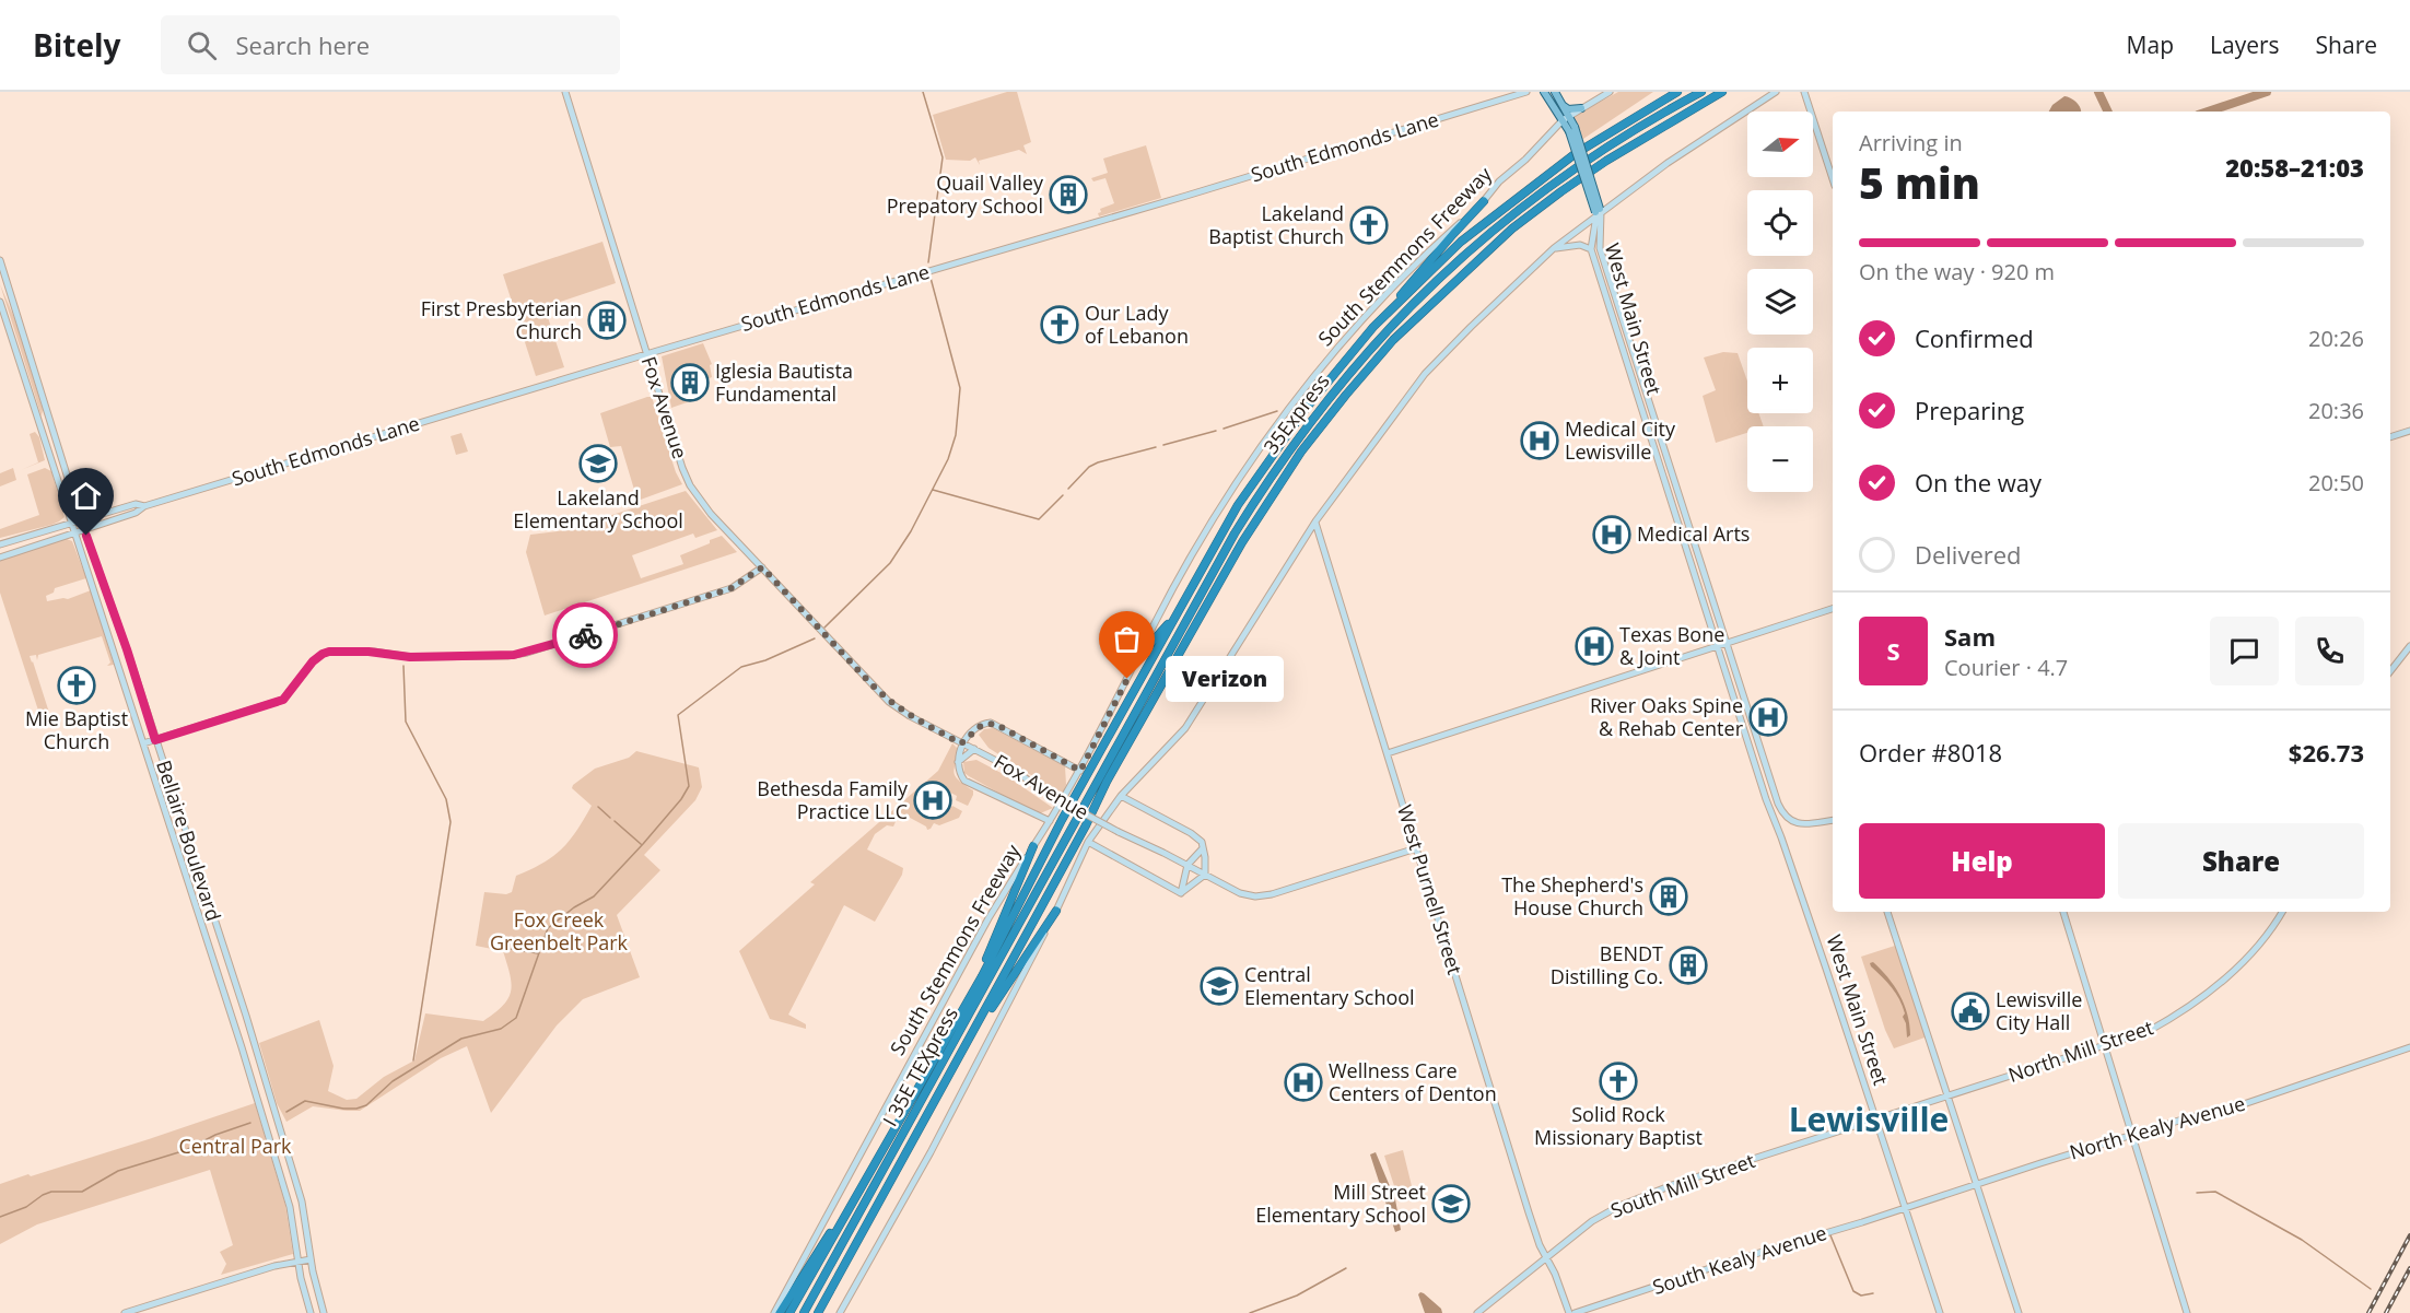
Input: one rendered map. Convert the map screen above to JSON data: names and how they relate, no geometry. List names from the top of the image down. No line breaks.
{"streets":{"highway":["South Stemmons Freeway","35Express","I 35E TEXpress"],"main road":["South Edmonds Lane","West Main Street","Fox Avenue","Bellaire Boulevard","West Purnell Street","North Mill Street","North Kealy Avenue","South Mill Street","South Kealy Avenue"]},"crossings":[["South Edmonds Lane","Fox Avenue"],["South Edmonds Lane","Bellaire Boulevard"],["South Stemmons Freeway","West Main Street"],["West Main Street","North Mill Street"],["West Main Street","North Kealy Avenue"],["West Main Street","South Mill Street"],["West Main Street","South Kealy Avenue"],["Fox Avenue","West Purnell Street"],["35Express","I 35E TEXpress"],["West Purnell Street","South Mill Street"],["North Mill Street","South Mill Street"],["North Kealy Avenue","South Kealy Avenue"]],"districts":["Lewisville"],"parks":["Fox Creek Greenbelt Park","Central Park"],"places":{"building":["Quail Valley Prepatory School","First Presbyterian Church","Iglesia Bautista Fundamental","The Shepherd's House Church","BENDT Distilling Co."],"church":["Lakeland Baptist Church","Our Lady of Lebanon","Mie Baptist Church","Solid Rock Missionary Baptist"],"hospital":["Medical City Lewisville","Medical Arts","Texas Bone & Joint","River Oaks Spine & Rehab Center","Bethesda Family Practice LLC","Wellness Care Centers of Denton"],"school or university":["Lakeland Elementary School","Central Elementary School","Mill Street Elementary School"],"other":["Verizon"],"public building":["Lewisville City Hall"]},"north":"right","page":{"header":"Bitely","search":"Search here","nav":["Map","Layers","Share"],"map_buttons":["+","−"],"heading":["5 min","Arriving in","20:58–21:03"],"panel":["Sam","Courier · 4.7","Order #8018","$26.73"],"bar":"On the way · 920 m","list":[["Confirmed","20:26"],["Preparing","20:36"],["On the way","20:50"],"Delivered"],"round":"S","bubble":"Verizon","buttons":["Help","Share"]}}
